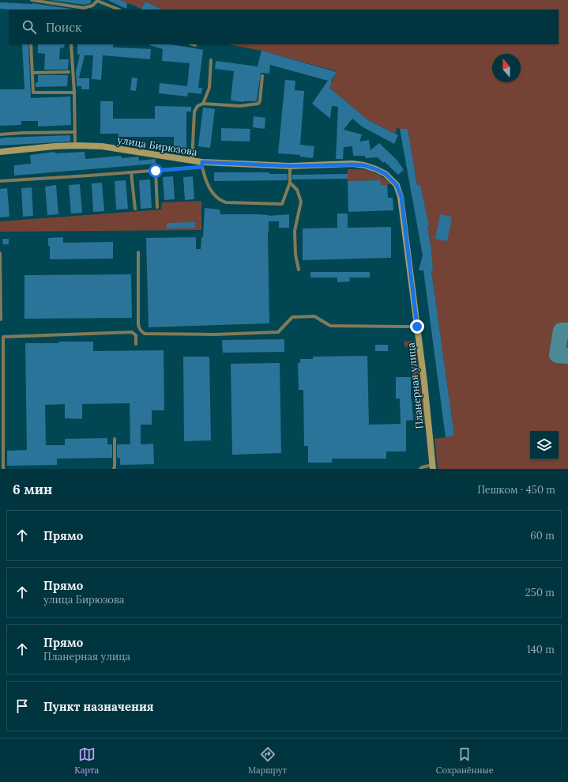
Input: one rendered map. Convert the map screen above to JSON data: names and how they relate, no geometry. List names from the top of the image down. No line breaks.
{"streets":{"main road":["улица Бирюзова","Планерная улица"]},"crossings":[["улица Бирюзова","Планерная улица"]],"north":"top","page":{"search":"Поиск","heading":["6 мин","Пешком · 450 m"],"list":[["Прямо","60 m"],["Прямо","улица Бирюзова","250 m"],["Прямо","Планерная улица","140 m"],"Пункт назначения"],"nav":["Карта","Маршрут","Сохранённые"]}}
